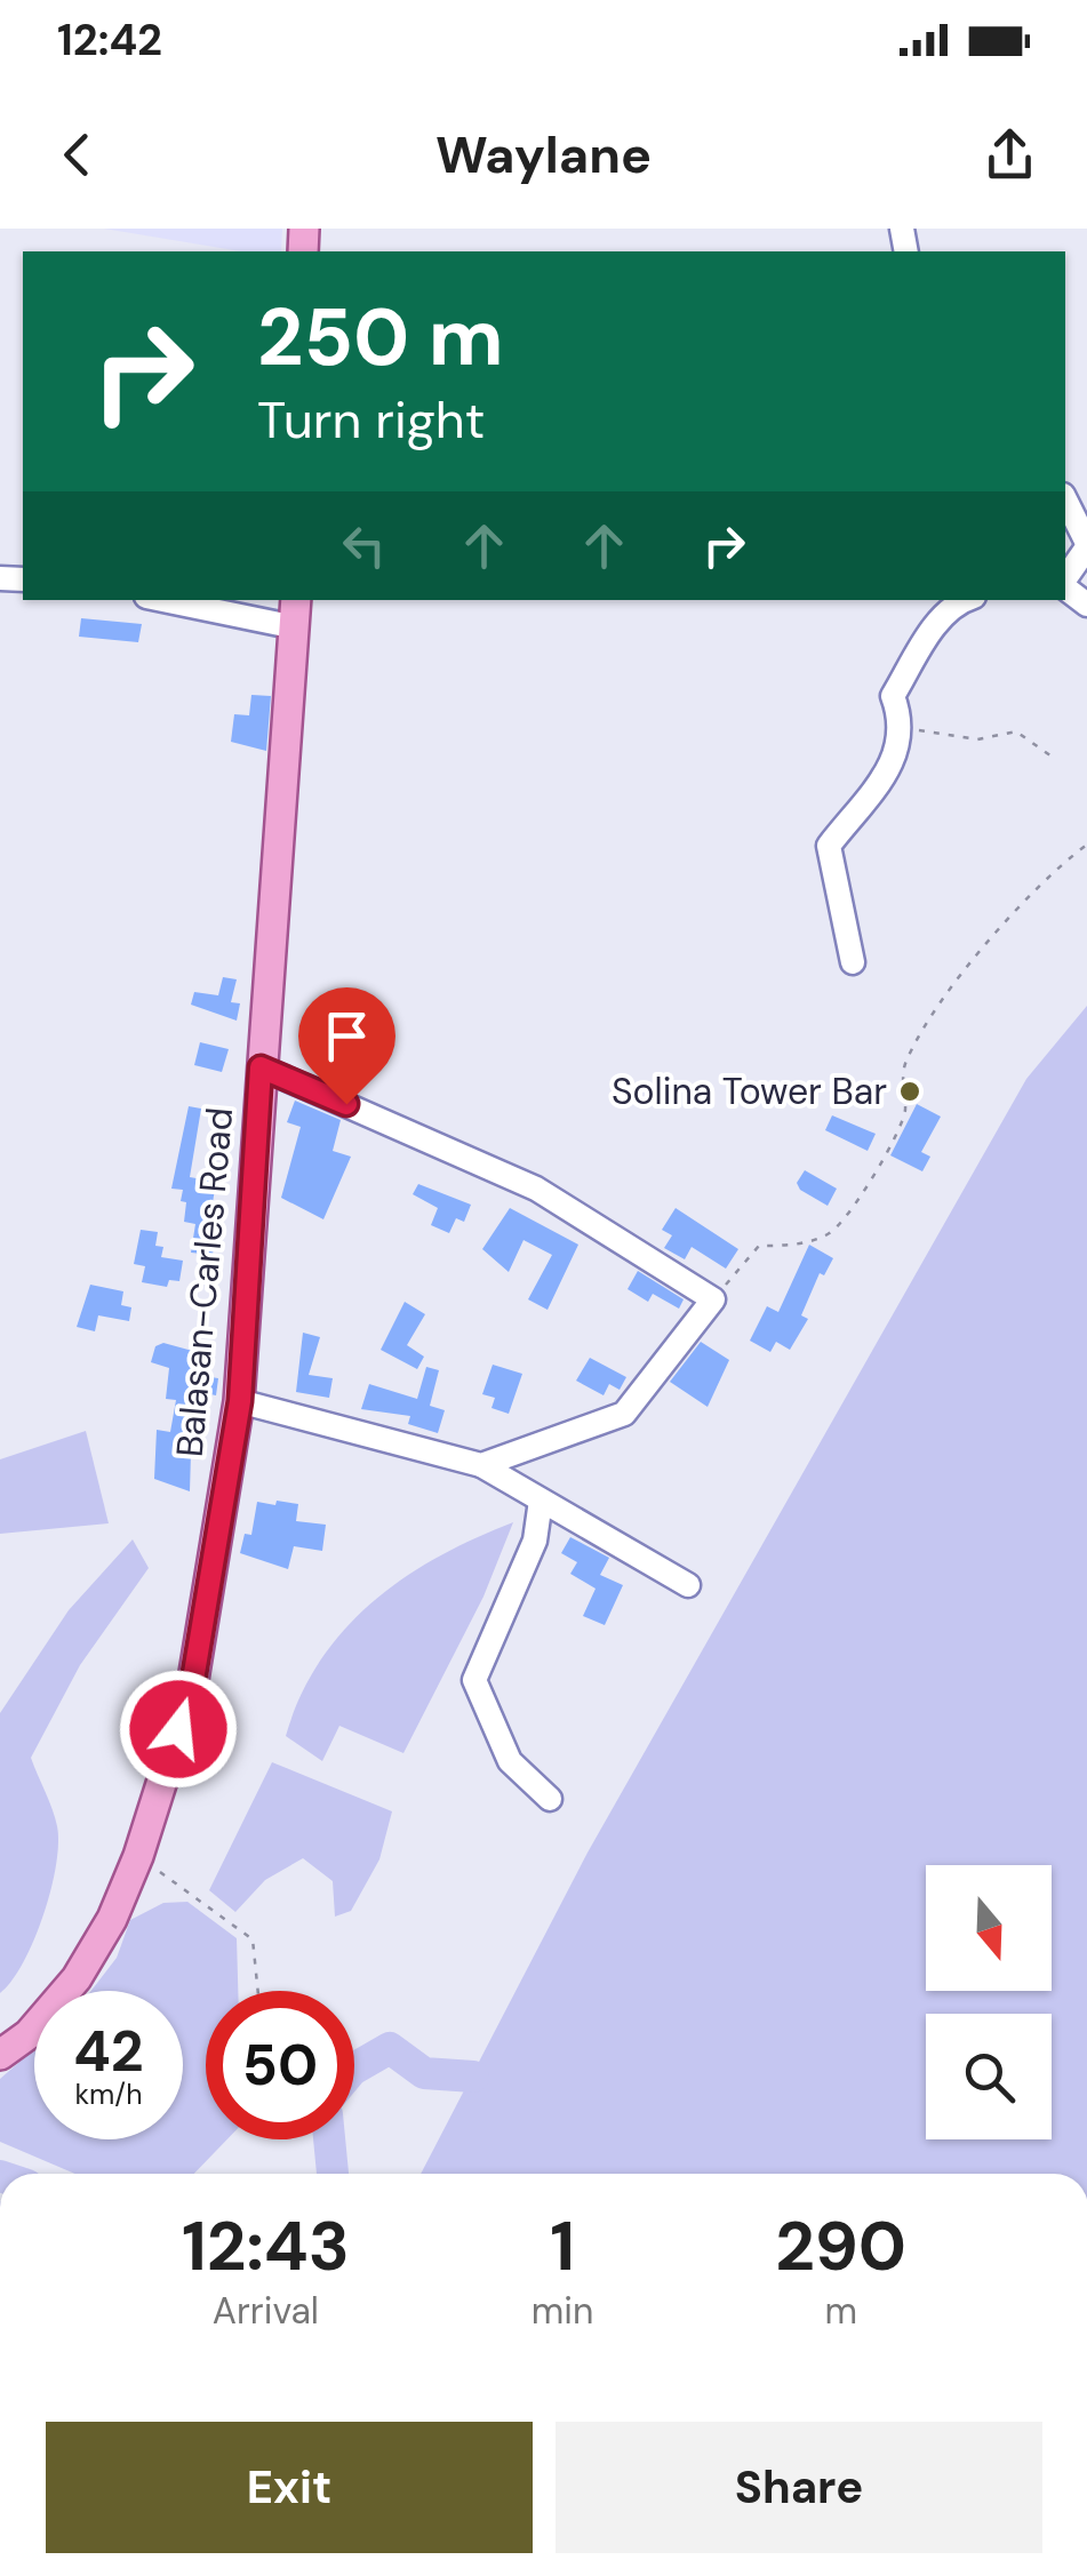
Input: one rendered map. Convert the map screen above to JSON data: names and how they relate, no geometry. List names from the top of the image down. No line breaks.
{"streets":{"main road":["Balasan-Carles Road"]},"places":["Solina Tower Bar"],"north":"bottom","page":{"status":"12:42","header":"Waylane","turn":["250 m","Turn right"],"speed":"42 km/h","limit":"50","eta":["12:43","Arrival","1","min","290","m"],"buttons":["Exit","Share"]}}
